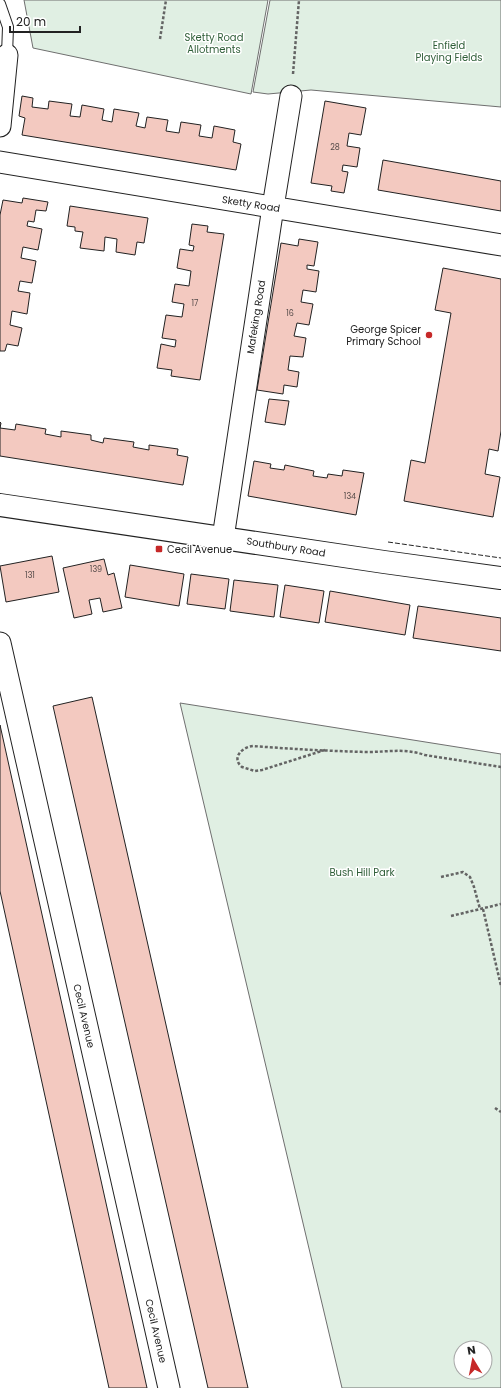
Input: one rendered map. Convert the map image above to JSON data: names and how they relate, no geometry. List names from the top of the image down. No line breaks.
{"streets":{"main road":["Southbury Road"],"street":["Sketty Road","Mafeking Road","Cecil Avenue"]},"crossings":[["Sketty Road","Mafeking Road"],["Mafeking Road","Southbury Road"]],"parks":["Sketty Road Allotments","Enfield Playing Fields","Bush Hill Park"],"places":{"other":["George Spicer Primary School"],"transit":["Cecil Avenue"]},"house_numbers":["28","17","16","134","139","131"],"scale_bar":"20 m","north":"top"}
